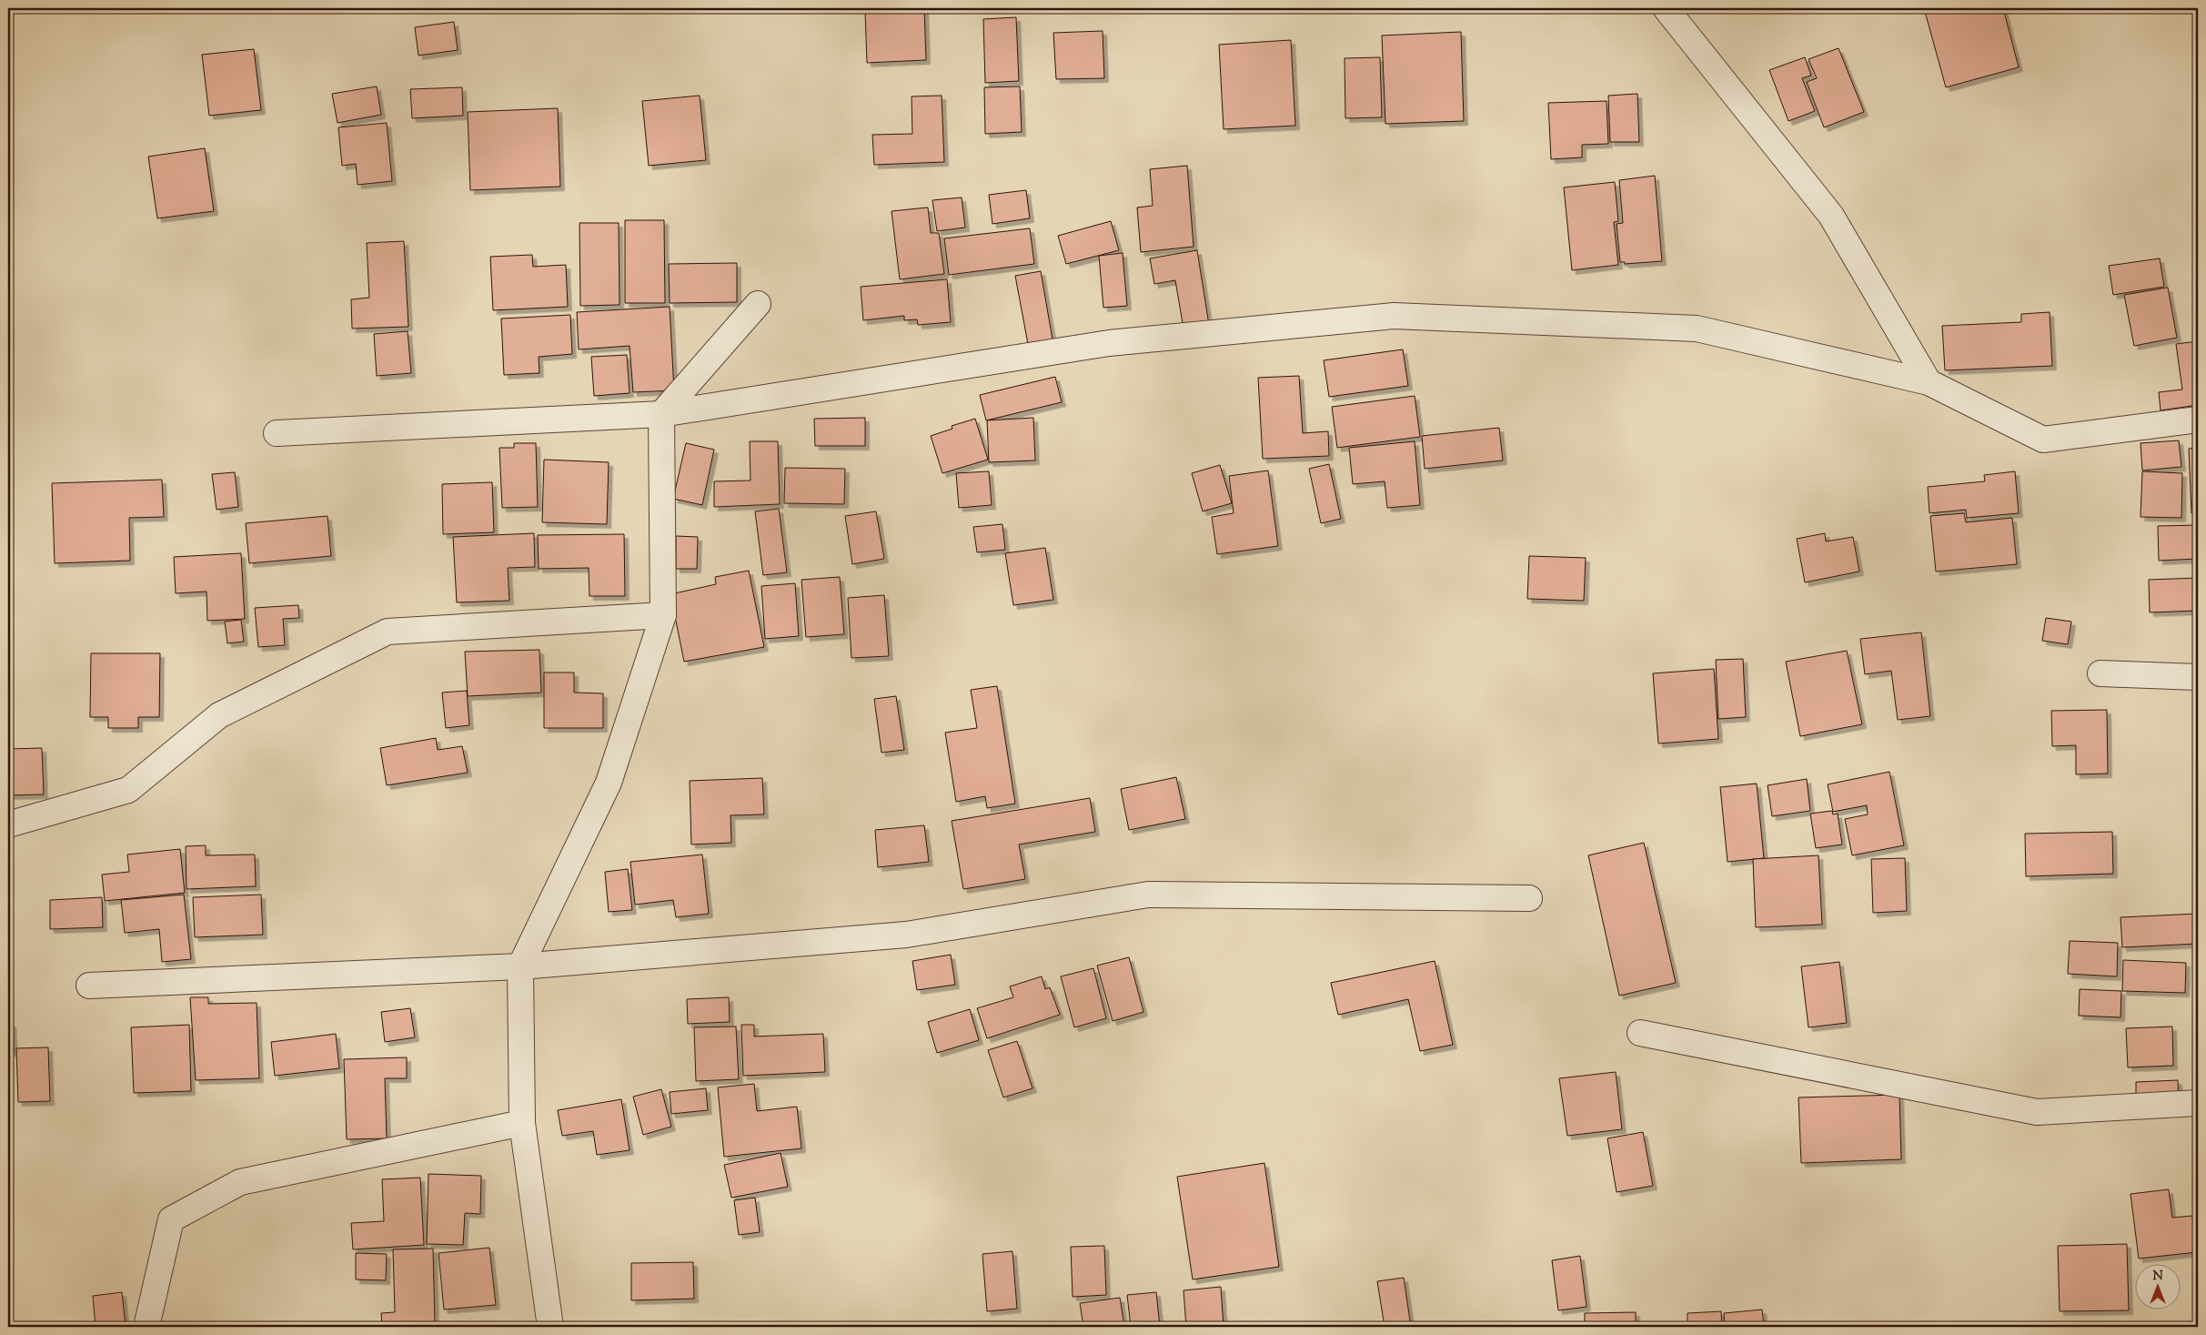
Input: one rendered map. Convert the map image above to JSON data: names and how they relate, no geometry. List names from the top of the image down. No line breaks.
{"north":"top"}
